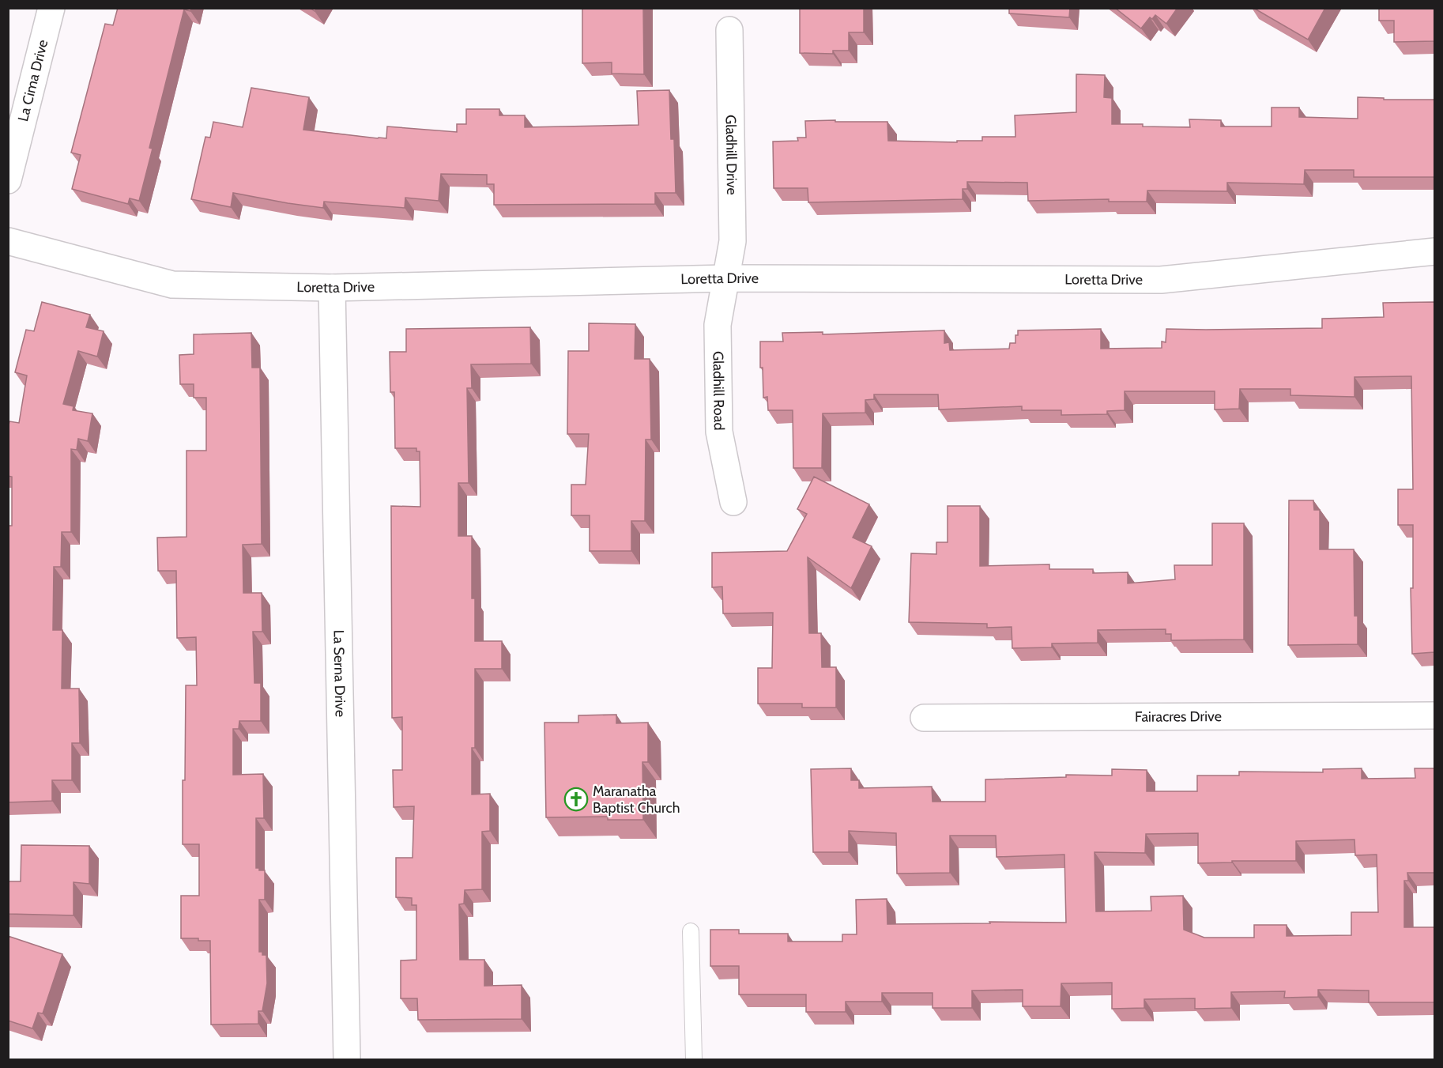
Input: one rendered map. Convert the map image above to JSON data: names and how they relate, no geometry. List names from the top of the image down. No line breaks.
{"streets":{"street":["La Cima Drive","Gladhill Drive","Loretta Drive","Gladhill Road","La Serna Drive","Fairacres Drive"]},"crossings":[["Gladhill Drive","Loretta Drive"],["Gladhill Drive","Gladhill Road"],["Loretta Drive","Gladhill Road"],["Loretta Drive","La Serna Drive"]],"places":{"church":["Maranatha Baptist Church"]}}
